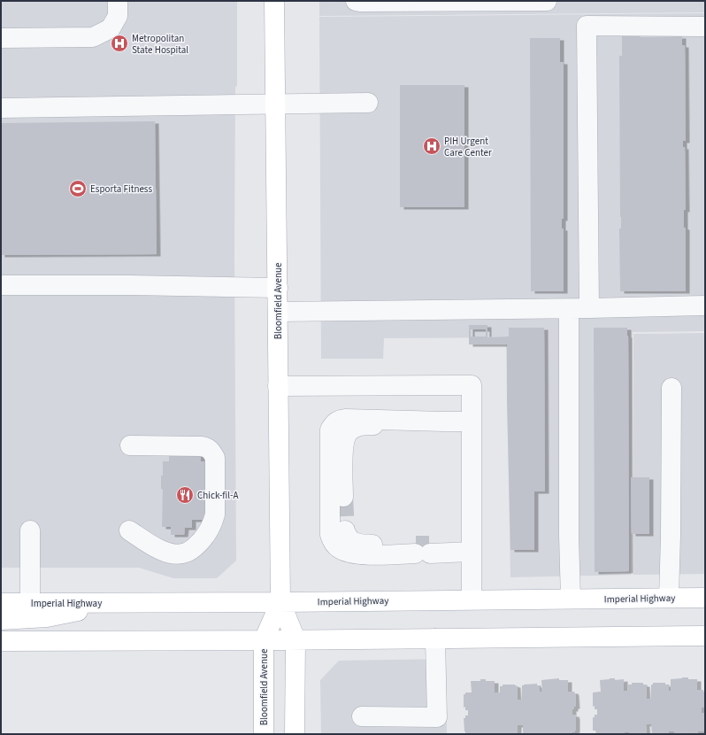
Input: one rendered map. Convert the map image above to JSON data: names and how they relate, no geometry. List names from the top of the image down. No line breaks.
{"streets":{"main road":["Bloomfield Avenue","Imperial Highway"]},"crossings":[["Bloomfield Avenue","Imperial Highway"]],"places":{"hospital":["Metropolitan State Hospital","PIH Urgent Care Center"],"sports":["Esporta Fitness"],"restaurant":["Chick-fil-A"]}}
